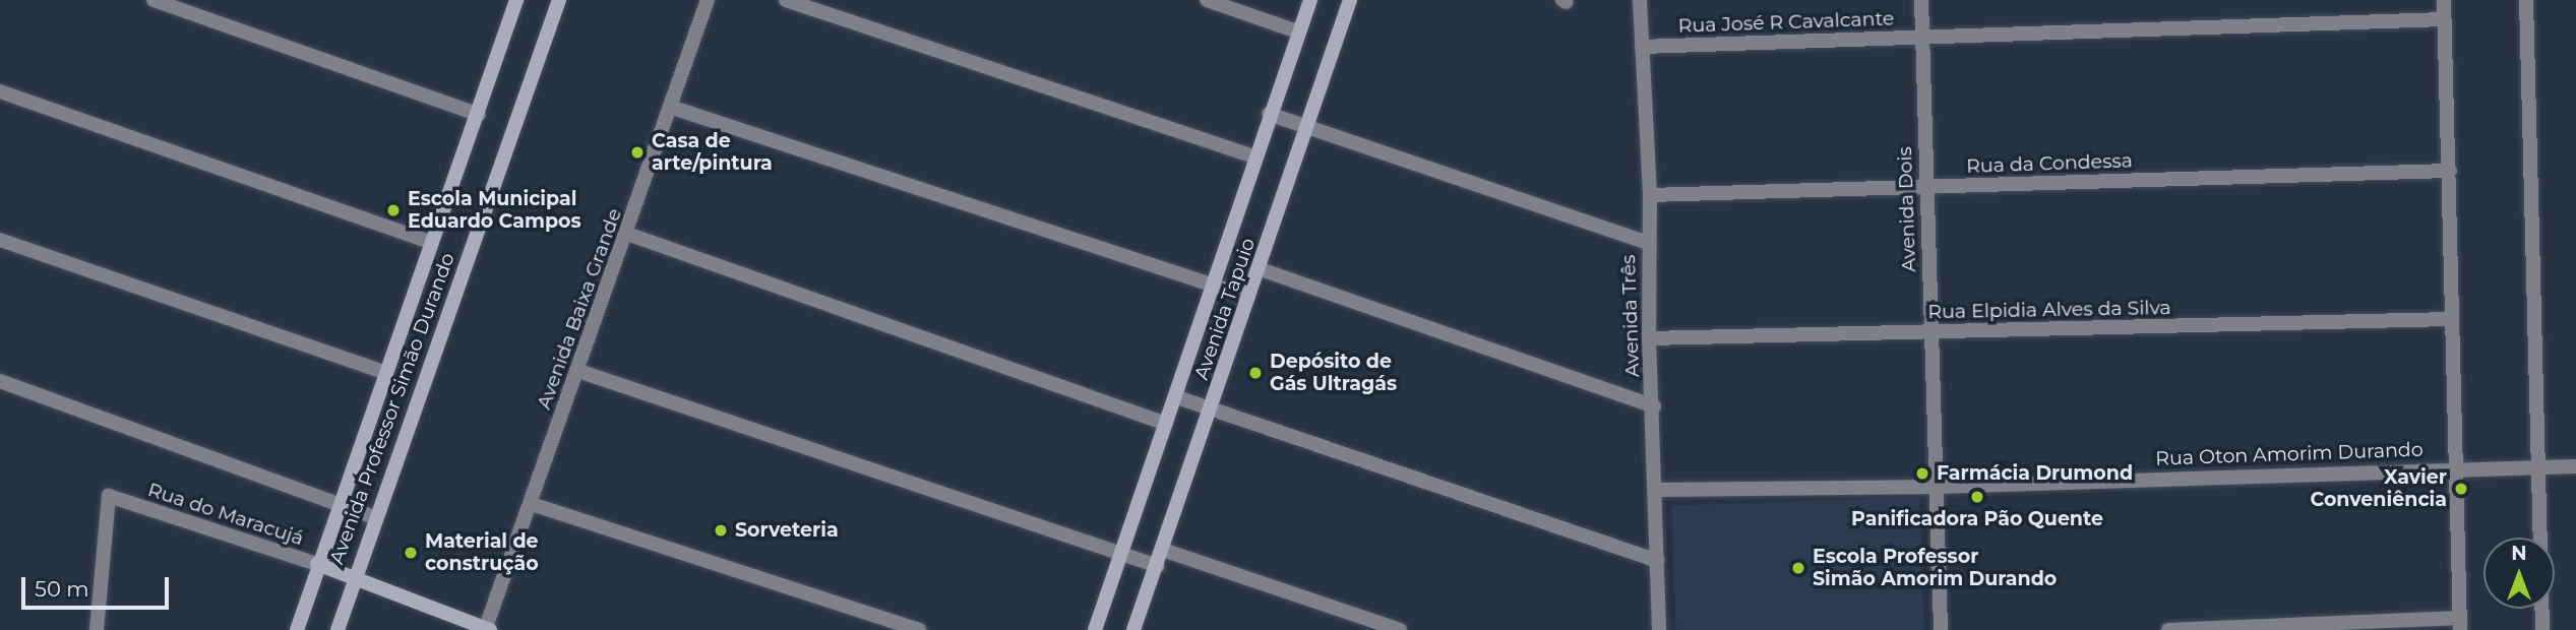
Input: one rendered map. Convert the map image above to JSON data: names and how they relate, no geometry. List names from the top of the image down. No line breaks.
{"streets":{"street":["Rua José R Cavalcante","Rua da Condessa","Avenida Dois","Avenida Baixa Grande","Avenida Tapuio","Rua Elpidia Alves da Silva","Avenida Três","Avenida Professor Simão Durando","Rua Oton Amorim Durando","Rua do Maracujá"]},"crossings":[["Rua José R Cavalcante","Avenida Dois"],["Rua José R Cavalcante","Avenida Três"],["Rua da Condessa","Avenida Dois"],["Rua da Condessa","Avenida Três"],["Avenida Dois","Rua Elpidia Alves da Silva"],["Avenida Dois","Rua Oton Amorim Durando"],["Avenida Baixa Grande","Rua do Maracujá"],["Rua Elpidia Alves da Silva","Avenida Três"],["Avenida Três","Rua Oton Amorim Durando"],["Avenida Professor Simão Durando","Rua do Maracujá"]],"places":["Casa de arte/pintura","Escola Municipal Eduardo Campos","Depósito de Gás Ultragás","Farmácia Drumond","Xavier Conveniência","Panificadora Pão Quente","Sorveteria","Material de construção","Escola Professor Simão Amorim Durando"],"scale_bar":"50 m","north":"top"}
